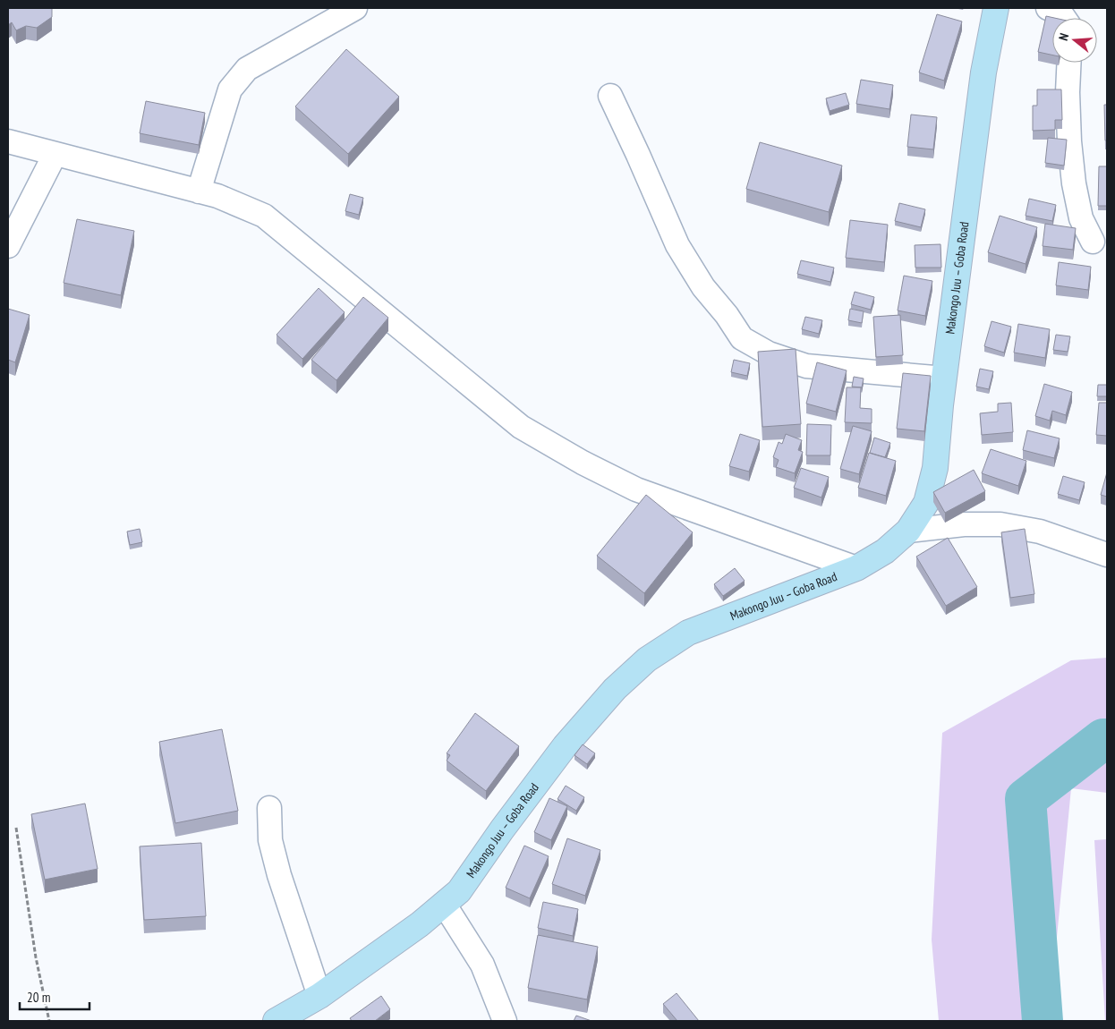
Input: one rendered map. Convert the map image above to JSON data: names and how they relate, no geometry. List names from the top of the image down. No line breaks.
{"streets":{"street":["Makongo Juu – Goba Road"]},"scale_bar":"20 m","north":"left"}
